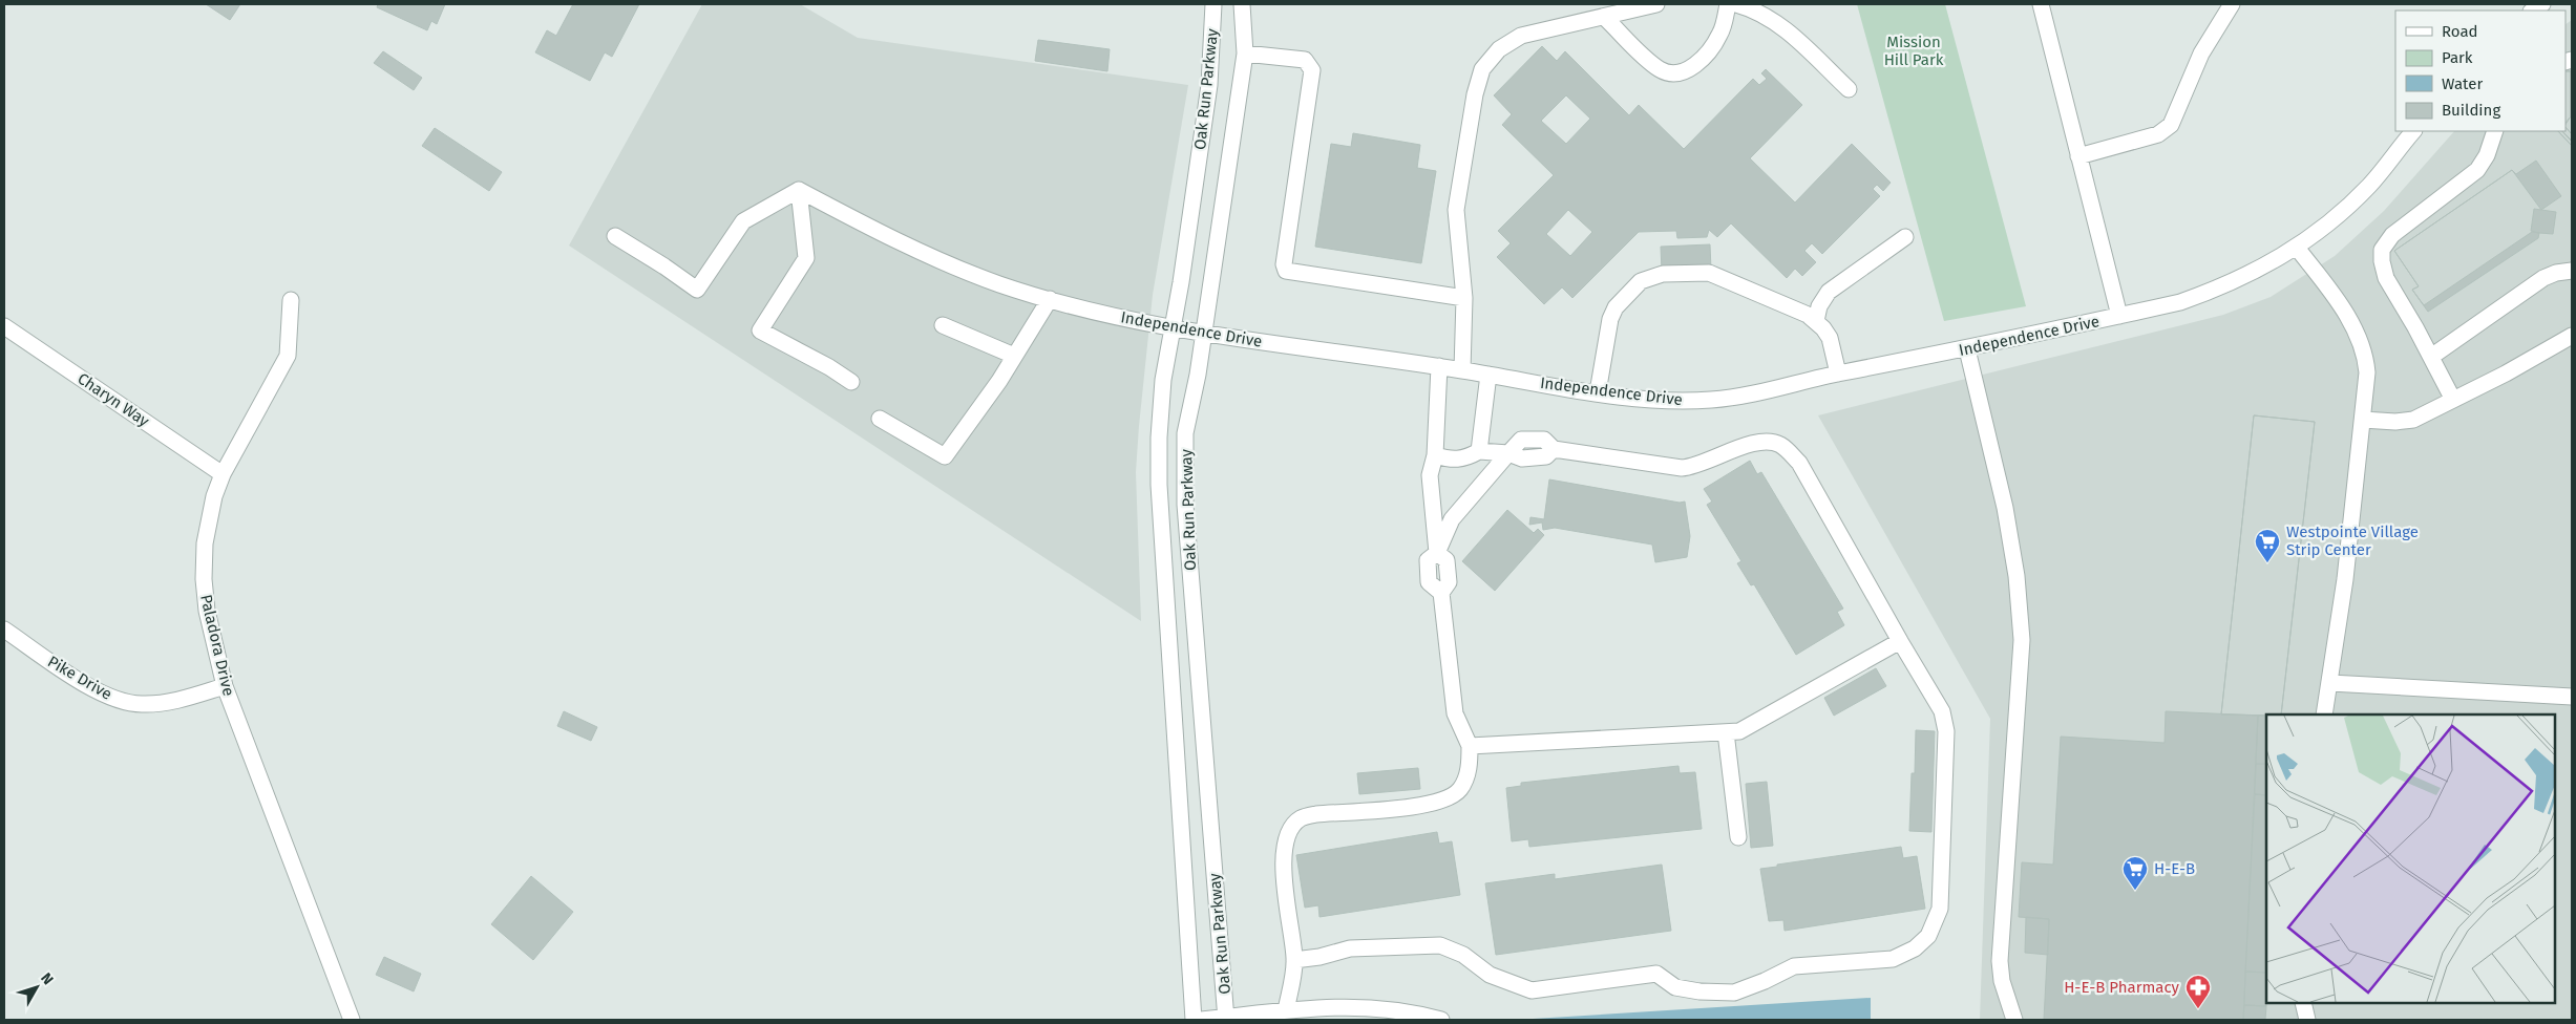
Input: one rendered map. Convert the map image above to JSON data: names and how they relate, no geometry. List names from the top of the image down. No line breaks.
{"streets":{"street":["Oak Run Parkway","Independence Drive","Charyn Way","Paladora Drive","Pike Drive"]},"crossings":[["Oak Run Parkway","Independence Drive"],["Charyn Way","Paladora Drive"],["Paladora Drive","Pike Drive"]],"parks":["Mission Hill Park"],"places":{"supermarket":["Westpointe Village Strip Center","H-E-B"],"pharmacy":["H-E-B Pharmacy"]},"legend":["Road","Park","Water","Building"],"north":"top right"}
